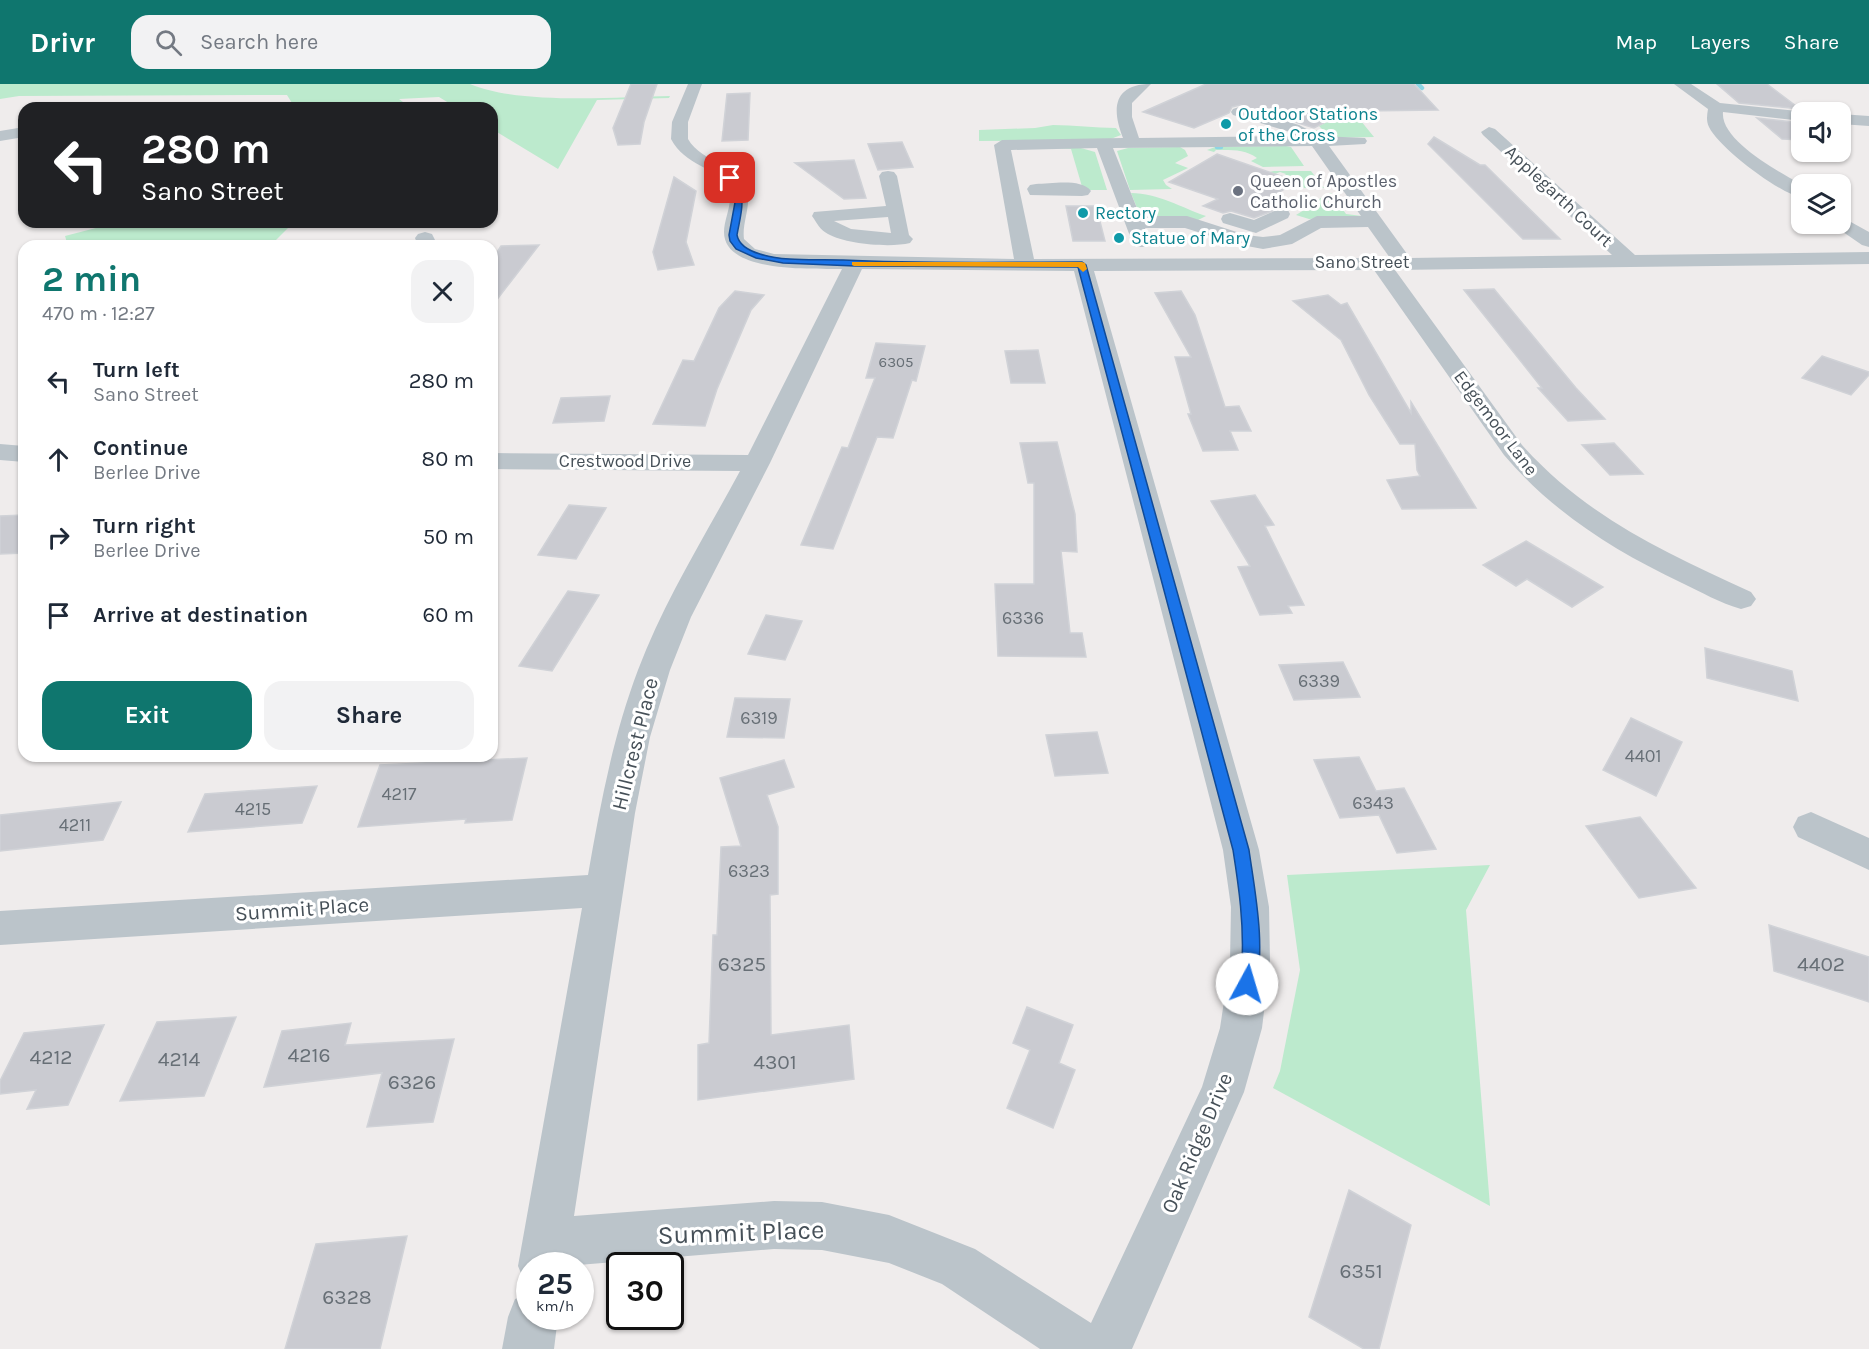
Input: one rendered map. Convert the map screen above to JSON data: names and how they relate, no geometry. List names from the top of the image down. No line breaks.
{"streets":{"street":["Applegarth Court","Sano Street","Edgemoor Lane","Crestwood Drive","Hillcrest Place","Summit Place","Oak Ridge Drive"]},"crossings":[["Applegarth Court","Sano Street"],["Sano Street","Edgemoor Lane"],["Sano Street","Hillcrest Place"],["Sano Street","Oak Ridge Drive"],["Crestwood Drive","Hillcrest Place"],["Hillcrest Place","Summit Place"]],"places":["Outdoor Stations of the Cross","Queen of Apostles Catholic Church","Rectory","Statue of Mary"],"house_numbers":["6305","6336","6339","6319","4401","4217","6343","4215","4211","6323","6325","4402","4216","4212","4214","4301","6326","6351","6328"],"page":{"header":"Drivr","search":"Search here","nav":["Map","Layers","Share"],"turn":["280 m","Sano Street"],"heading":["2 min","470 m · 12:27"],"list":[{"name":"Turn left","note":"Sano Street","value":"280 m"},{"name":"Continue","note":"Berlee Drive","value":"80 m"},{"name":"Turn right","note":"Berlee Drive","value":"50 m"},{"name":"Arrive at destination","value":"60 m"}],"buttons":["Exit","Share"],"speed":"25 km/h","limit":"30"}}
